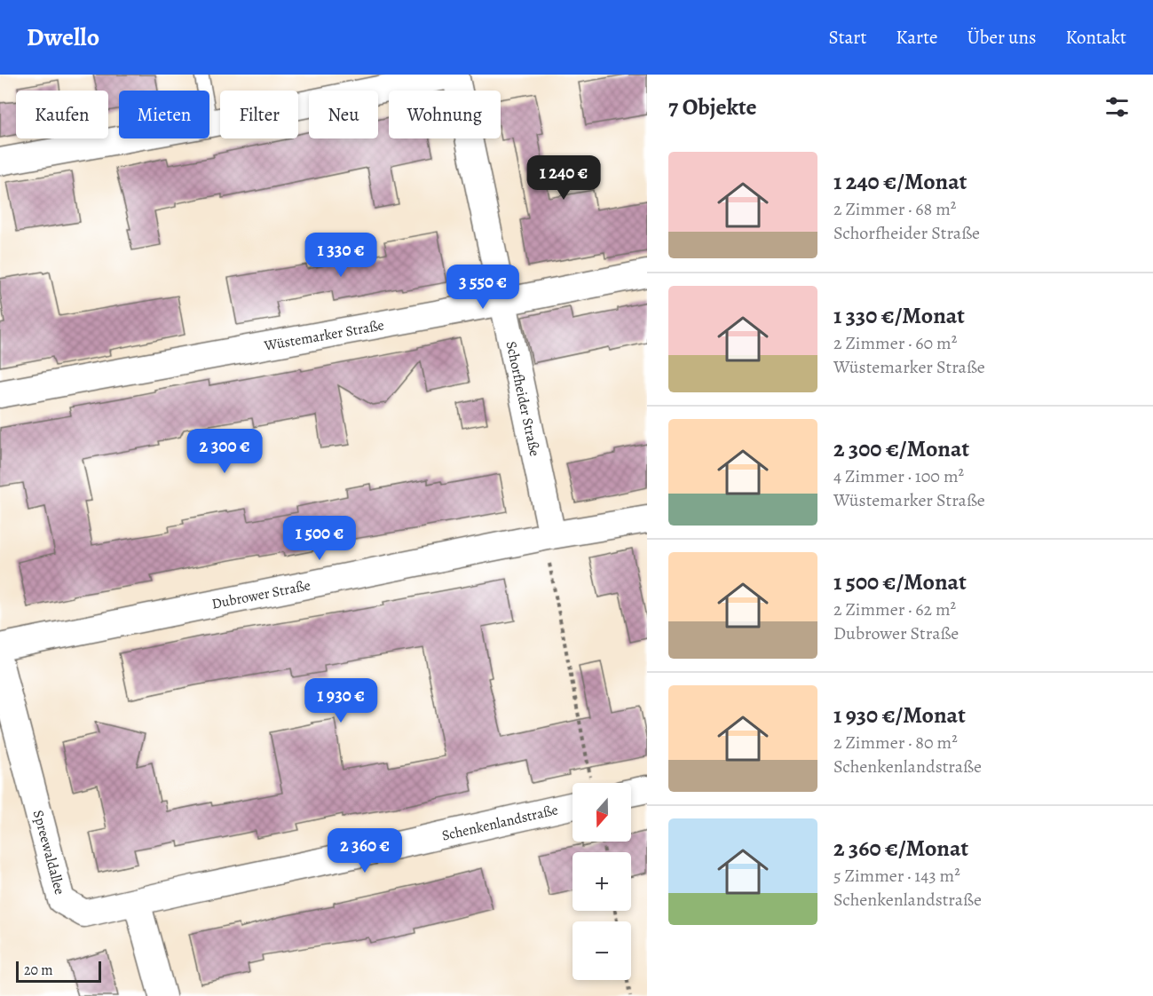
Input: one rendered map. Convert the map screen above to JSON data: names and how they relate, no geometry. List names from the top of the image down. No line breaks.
{"streets":{"street":["Wüstemarker Straße","Schorfheider Straße","Dubrower Straße","Schenkenlandstraße","Spreewaldallee"]},"crossings":[["Wüstemarker Straße","Schorfheider Straße"],["Schorfheider Straße","Dubrower Straße"],["Schenkenlandstraße","Spreewaldallee"]],"scale_bar":"20 m","north":"bottom","page":{"header":"Dwello","nav":["Start","Karte","Über uns","Kontakt"],"heading":"7 Objekte","chip":["Kaufen","Mieten","Filter","Neu","Wohnung"],"list":[{"name":"1 240 €/Monat","note":"2 Zimmer · 68 m² · Schorfheider Straße"},{"name":"1 330 €/Monat","note":"2 Zimmer · 60 m² · Wüstemarker Straße"},{"name":"2 300 €/Monat","note":"4 Zimmer · 100 m² · Wüstemarker Straße"},{"name":"1 500 €/Monat","note":"2 Zimmer · 62 m² · Dubrower Straße"},{"name":"1 930 €/Monat","note":"2 Zimmer · 80 m² · Schenkenlandstraße"},{"name":"2 360 €/Monat","note":"5 Zimmer · 143 m² · Schenkenlandstraße"}],"price":["1 240 €","1 330 €","3 550 €","2 300 €","1 500 €","1 930 €","2 360 €"],"map_buttons":["+","−"],"scale":"20 m"}}
